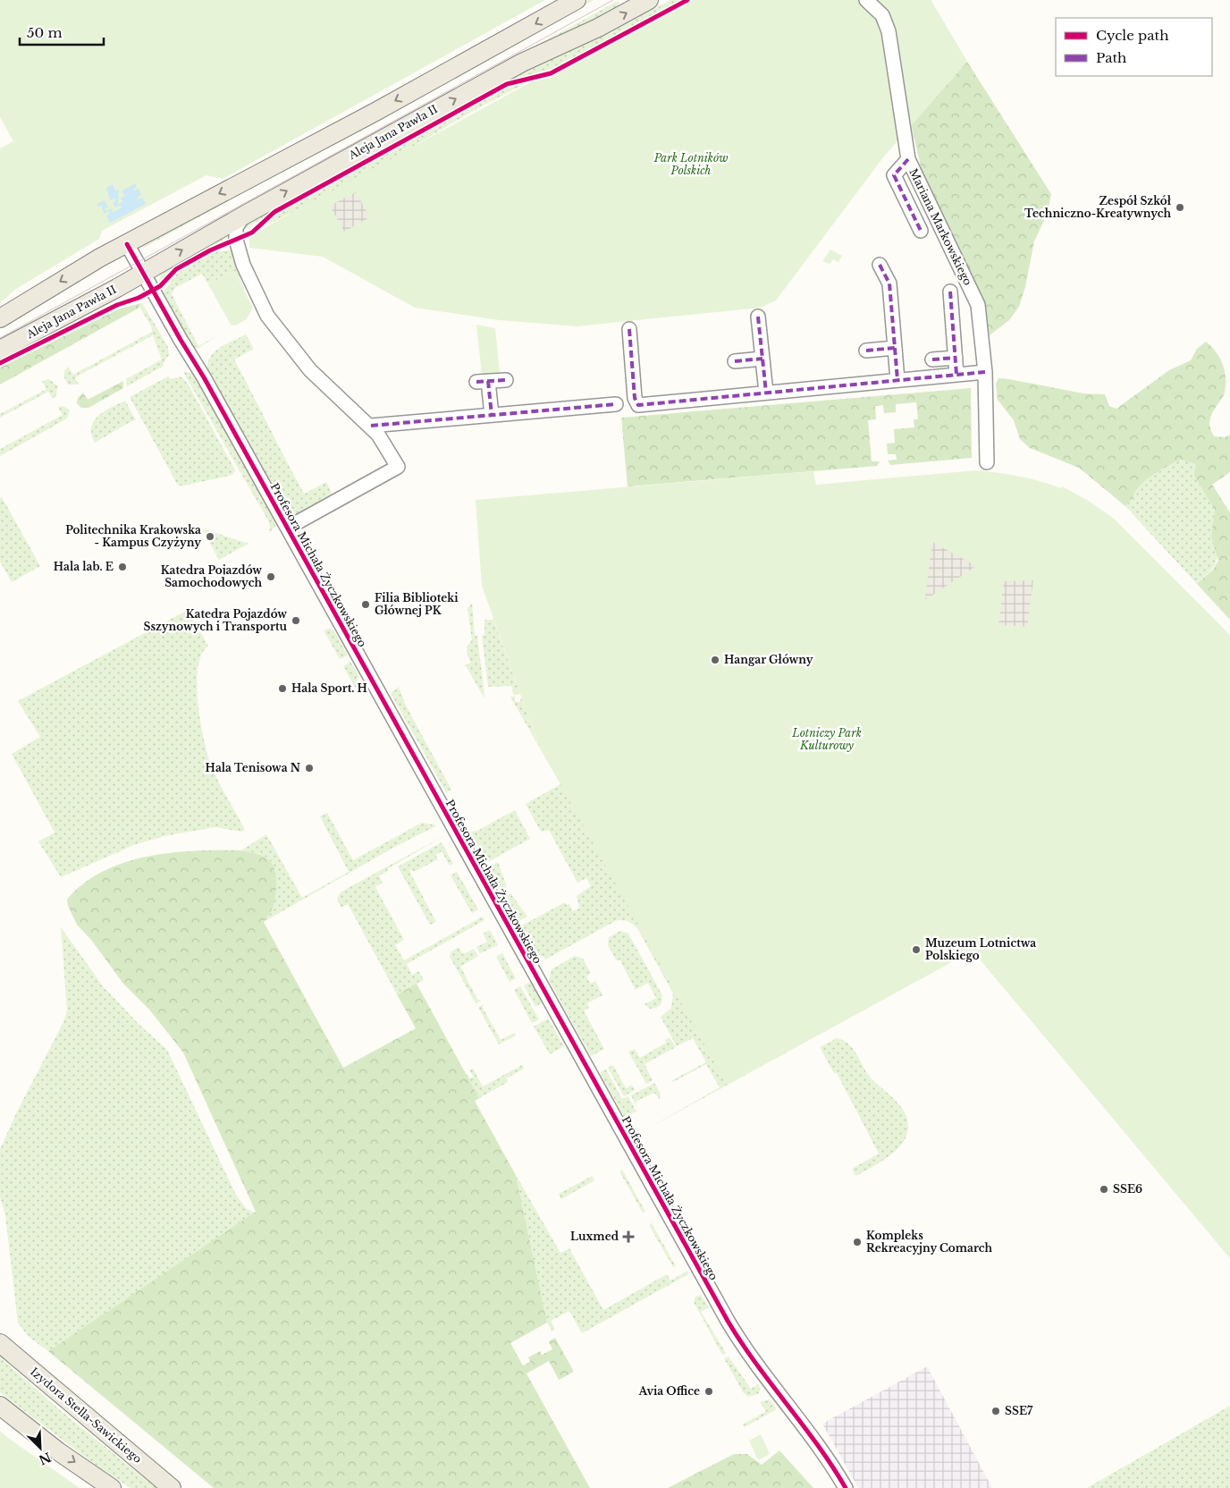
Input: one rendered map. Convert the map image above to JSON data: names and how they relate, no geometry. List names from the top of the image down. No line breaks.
{"streets":{"main road":["Aleja Jana Pawła II","Izydora Stella-Sawickiego"],"street":["Mariana Markowskiego","Profesora Michała Życzkowskiego"]},"crossings":[["Aleja Jana Pawła II","Profesora Michała Życzkowskiego"]],"parks":["Park Lotników Polskich","Lotniczy Park Kulturowy"],"places":{"other":["Zespół Szkół Techniczno-Kreatywnych","Politechnika Krakowska - Kampus Czyżyny","Hala lab. E","Katedra Pojazdów Samochodowych","Filia Biblioteki Głównej PK","Katedra Pojazdów Sszynowych i Transportu","Hangar Główny","Hala Sport. H","Hala Tenisowa N","Muzeum Lotnictwa Polskiego","SSE6","Kompleks Rekreacyjny Comarch","Avia Office","SSE7"],"health":["Luxmed"]},"legend":["Cycle path","Path"],"scale_bar":"50 m","north":"bottom right"}
